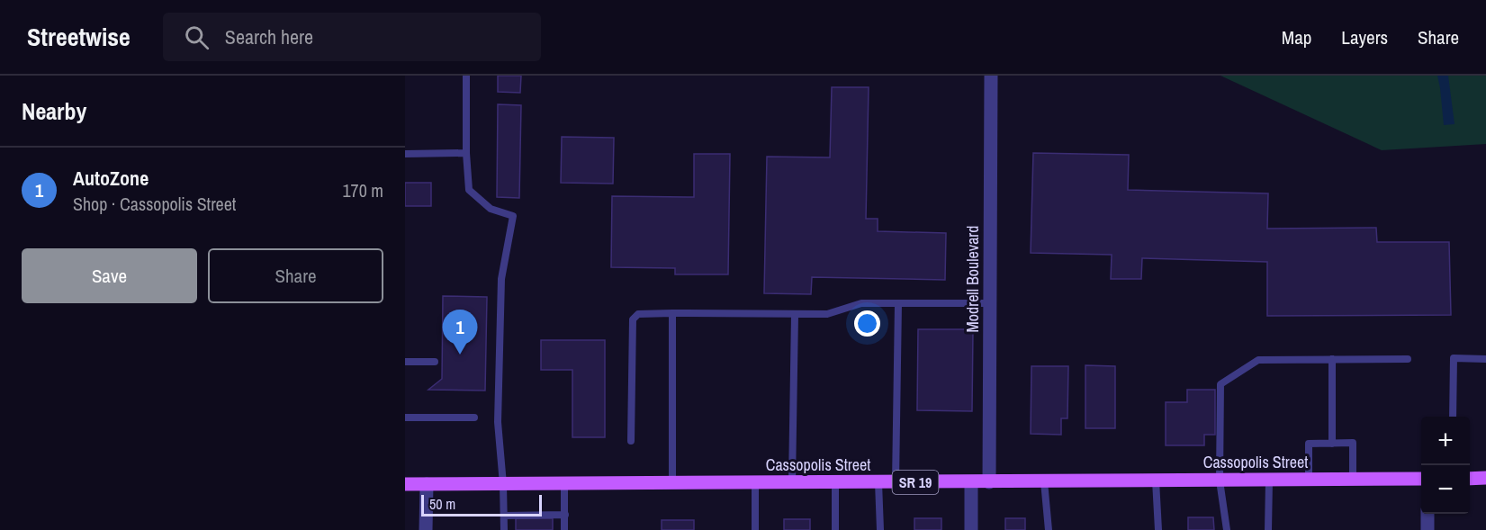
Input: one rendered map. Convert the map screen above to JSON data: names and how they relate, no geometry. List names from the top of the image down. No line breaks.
{"streets":{"main road":["Cassopolis Street","SR 19"],"street":["Modrell Boulevard"]},"crossings":[["Modrell Boulevard","Cassopolis Street"]],"scale_bar":"50 m","page":{"header":"Streetwise","search":"Search here","nav":["Map","Layers","Share"],"heading":"Nearby","list":[{"mark":"1","name":"AutoZone","note":"Shop · Cassopolis Street","value":"170 m"}],"buttons":["Save","Share"],"pins":"1","map_buttons":["+","−"],"scale":"50 m"}}
